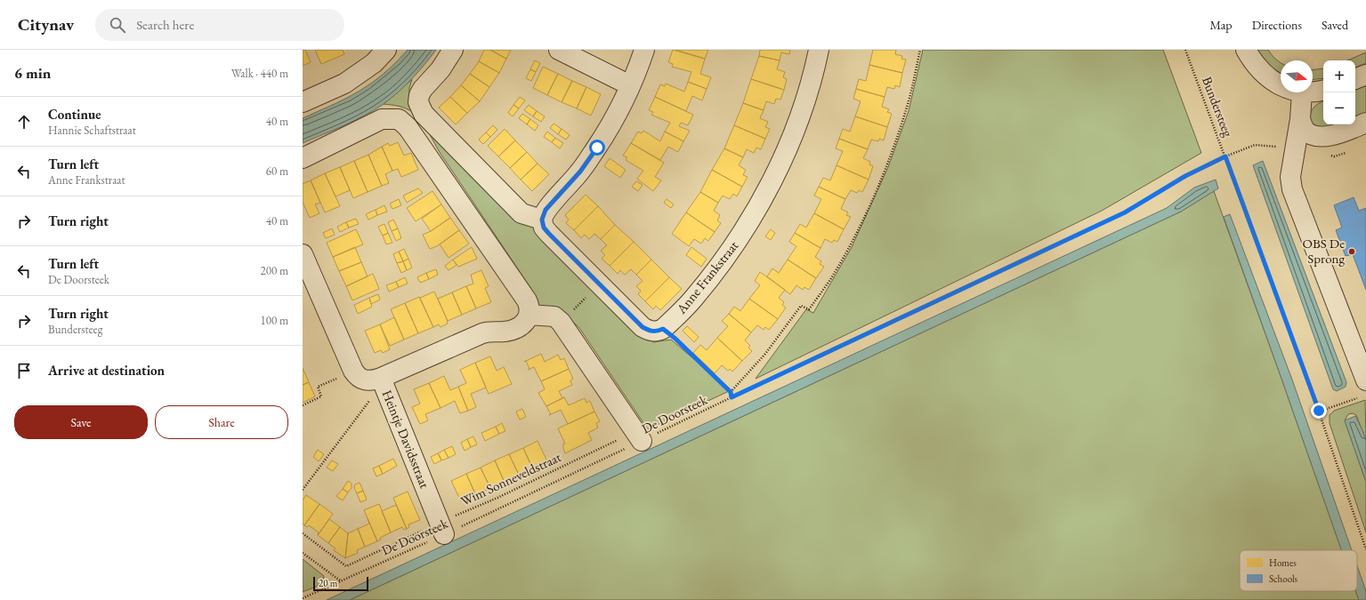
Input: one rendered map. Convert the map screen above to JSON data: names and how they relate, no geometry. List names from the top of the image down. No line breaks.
{"streets":{"street":["Anne Frankstraat","Heintje Davidsstraat"],"path":["Bundersteeg","De Doorsteek","Wim Sonneveldstraat"]},"crossings":[["Bundersteeg","De Doorsteek"],["De Doorsteek","Heintje Davidsstraat"],["De Doorsteek","Wim Sonneveldstraat"],["Heintje Davidsstraat","Wim Sonneveldstraat"]],"places":["OBS De Sprong"],"legend":["Homes","Schools"],"scale_bar":"20 m","north":"right","page":{"header":"Citynav","search":"Search here","nav":["Map","Directions","Saved"],"heading":["6 min","Walk · 440 m"],"map_buttons":["+","−"],"list":[["Continue","Hannie Schaftstraat","40 m"],["Turn left","Anne Frankstraat","60 m"],["Turn right","40 m"],["Turn left","De Doorsteek","200 m"],["Turn right","Bundersteeg","100 m"],"Arrive at destination"],"buttons":["Save","Share"],"scale":"20 m"}}
